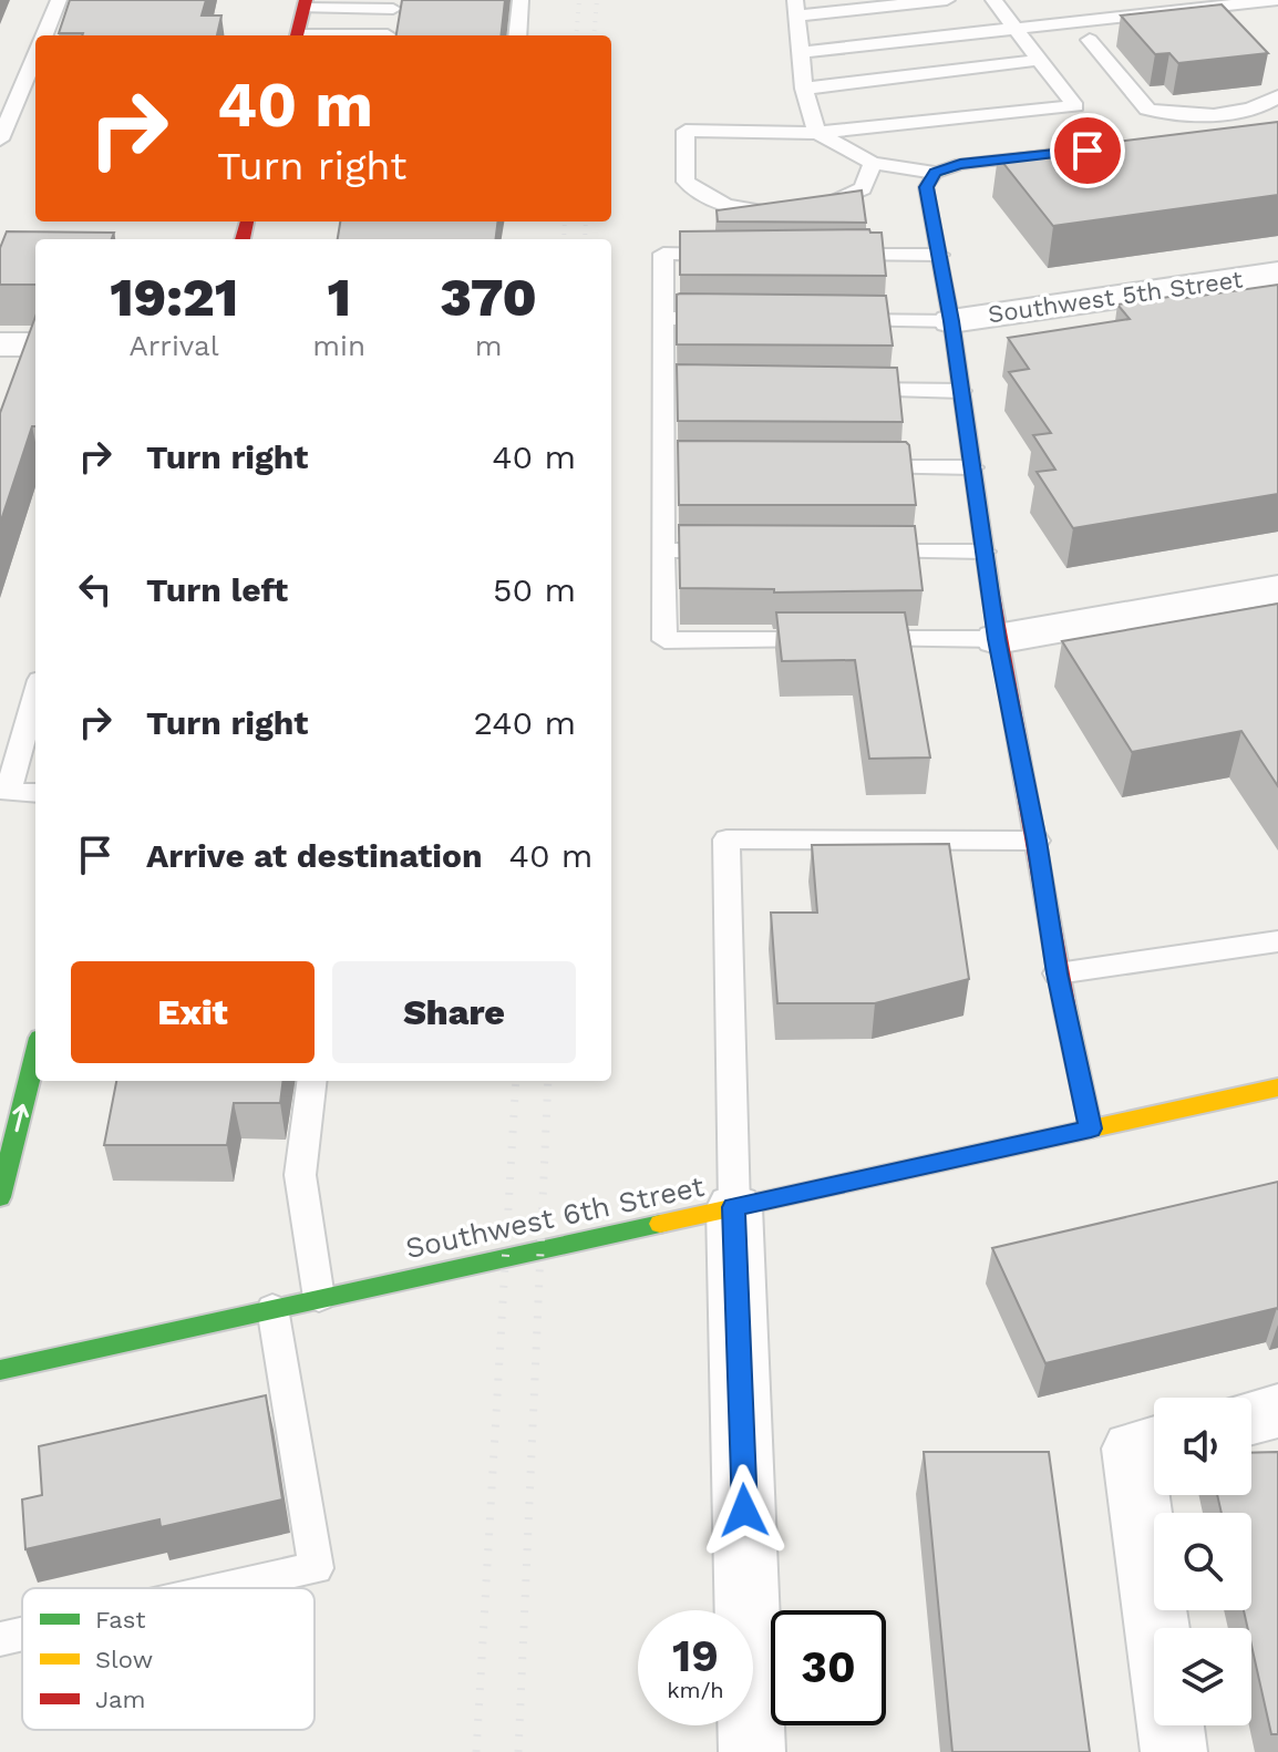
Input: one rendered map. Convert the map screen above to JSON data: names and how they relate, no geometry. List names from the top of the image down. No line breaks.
{"streets":{"street":["Southwest 5th Street","Southwest 6th Street"]},"legend":["Fast","Slow","Jam"],"page":{"turn":["40 m","Turn right"],"eta":["19:21","Arrival","1","min","370","m"],"list":[{"name":"Turn right","value":"40 m"},{"name":"Turn left","value":"50 m"},{"name":"Turn right","value":"240 m"},{"name":"Arrive at destination","value":"40 m"}],"buttons":["Exit","Share"],"speed":"19 km/h","limit":"30"}}
